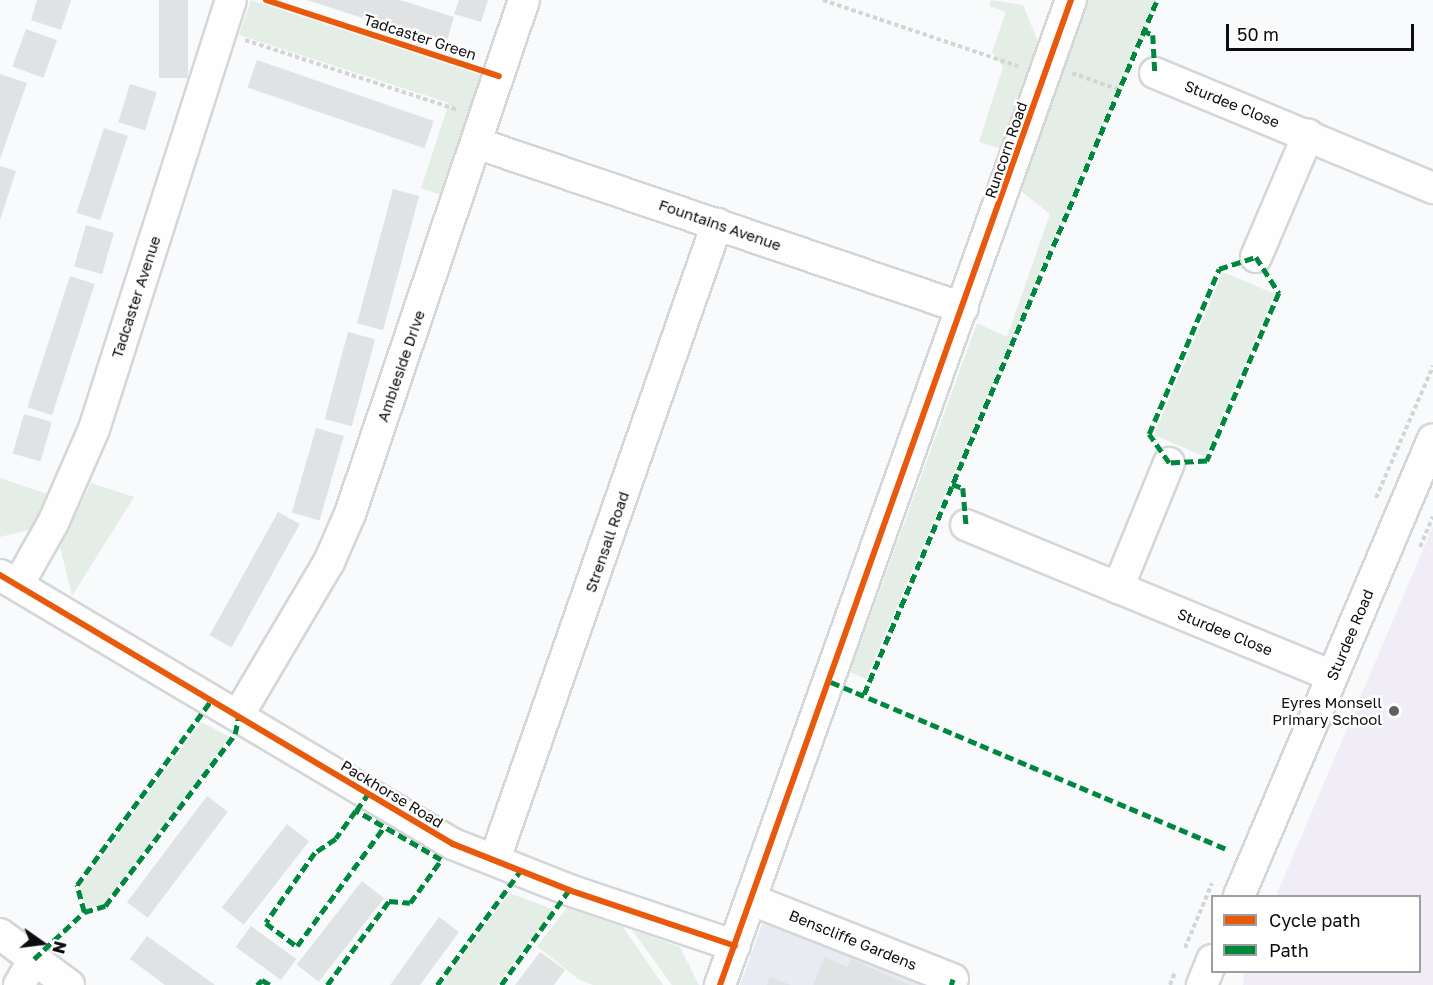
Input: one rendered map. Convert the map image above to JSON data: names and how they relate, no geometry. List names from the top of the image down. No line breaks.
{"streets":{"street":["Sturdee Close","Runcorn Road","Fountains Avenue","Tadcaster Avenue","Ambleside Drive","Strensall Road","Sturdee Road","Packhorse Road","Benscliffe Gardens"],"cycle path":["Tadcaster Green"]},"crossings":[["Tadcaster Green","Ambleside Drive"],["Sturdee Close","Sturdee Road"],["Runcorn Road","Fountains Avenue"],["Runcorn Road","Packhorse Road"],["Runcorn Road","Benscliffe Gardens"],["Fountains Avenue","Ambleside Drive"],["Fountains Avenue","Strensall Road"],["Tadcaster Avenue","Packhorse Road"],["Ambleside Drive","Packhorse Road"],["Strensall Road","Packhorse Road"]],"places":["Eyres Monsell Primary School"],"legend":["Cycle path","Path"],"scale_bar":"50 m","north":"right"}
